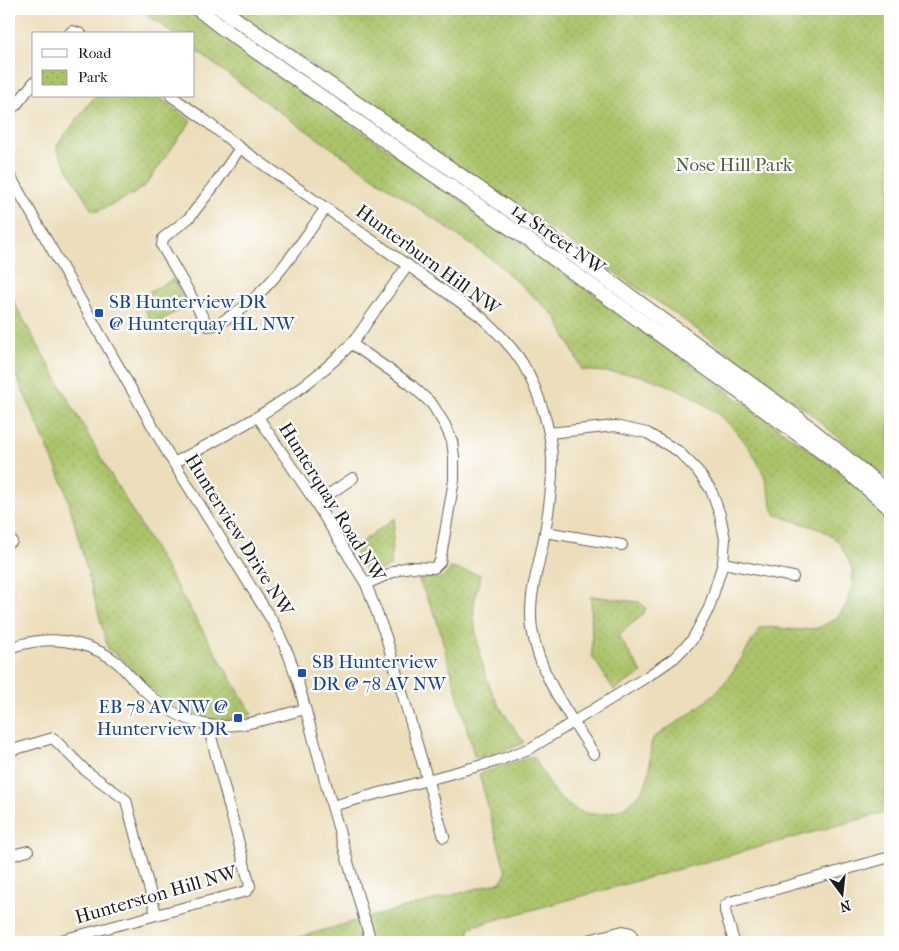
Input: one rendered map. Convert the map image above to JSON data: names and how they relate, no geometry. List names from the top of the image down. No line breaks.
{"streets":{"main road":["14 Street NW"],"street":["Hunterburn Hill NW","Hunterquay Road NW","Hunterview Drive NW","Hunterston Hill NW"]},"parks":["Nose Hill Park"],"places":{"transit":["SB Hunterview DR @ Hunterquay HL NW","SB Hunterview DR @ 78 AV NW","EB 78 AV NW @ Hunterview DR"]},"legend":["Road","Park"],"north":"bottom"}
